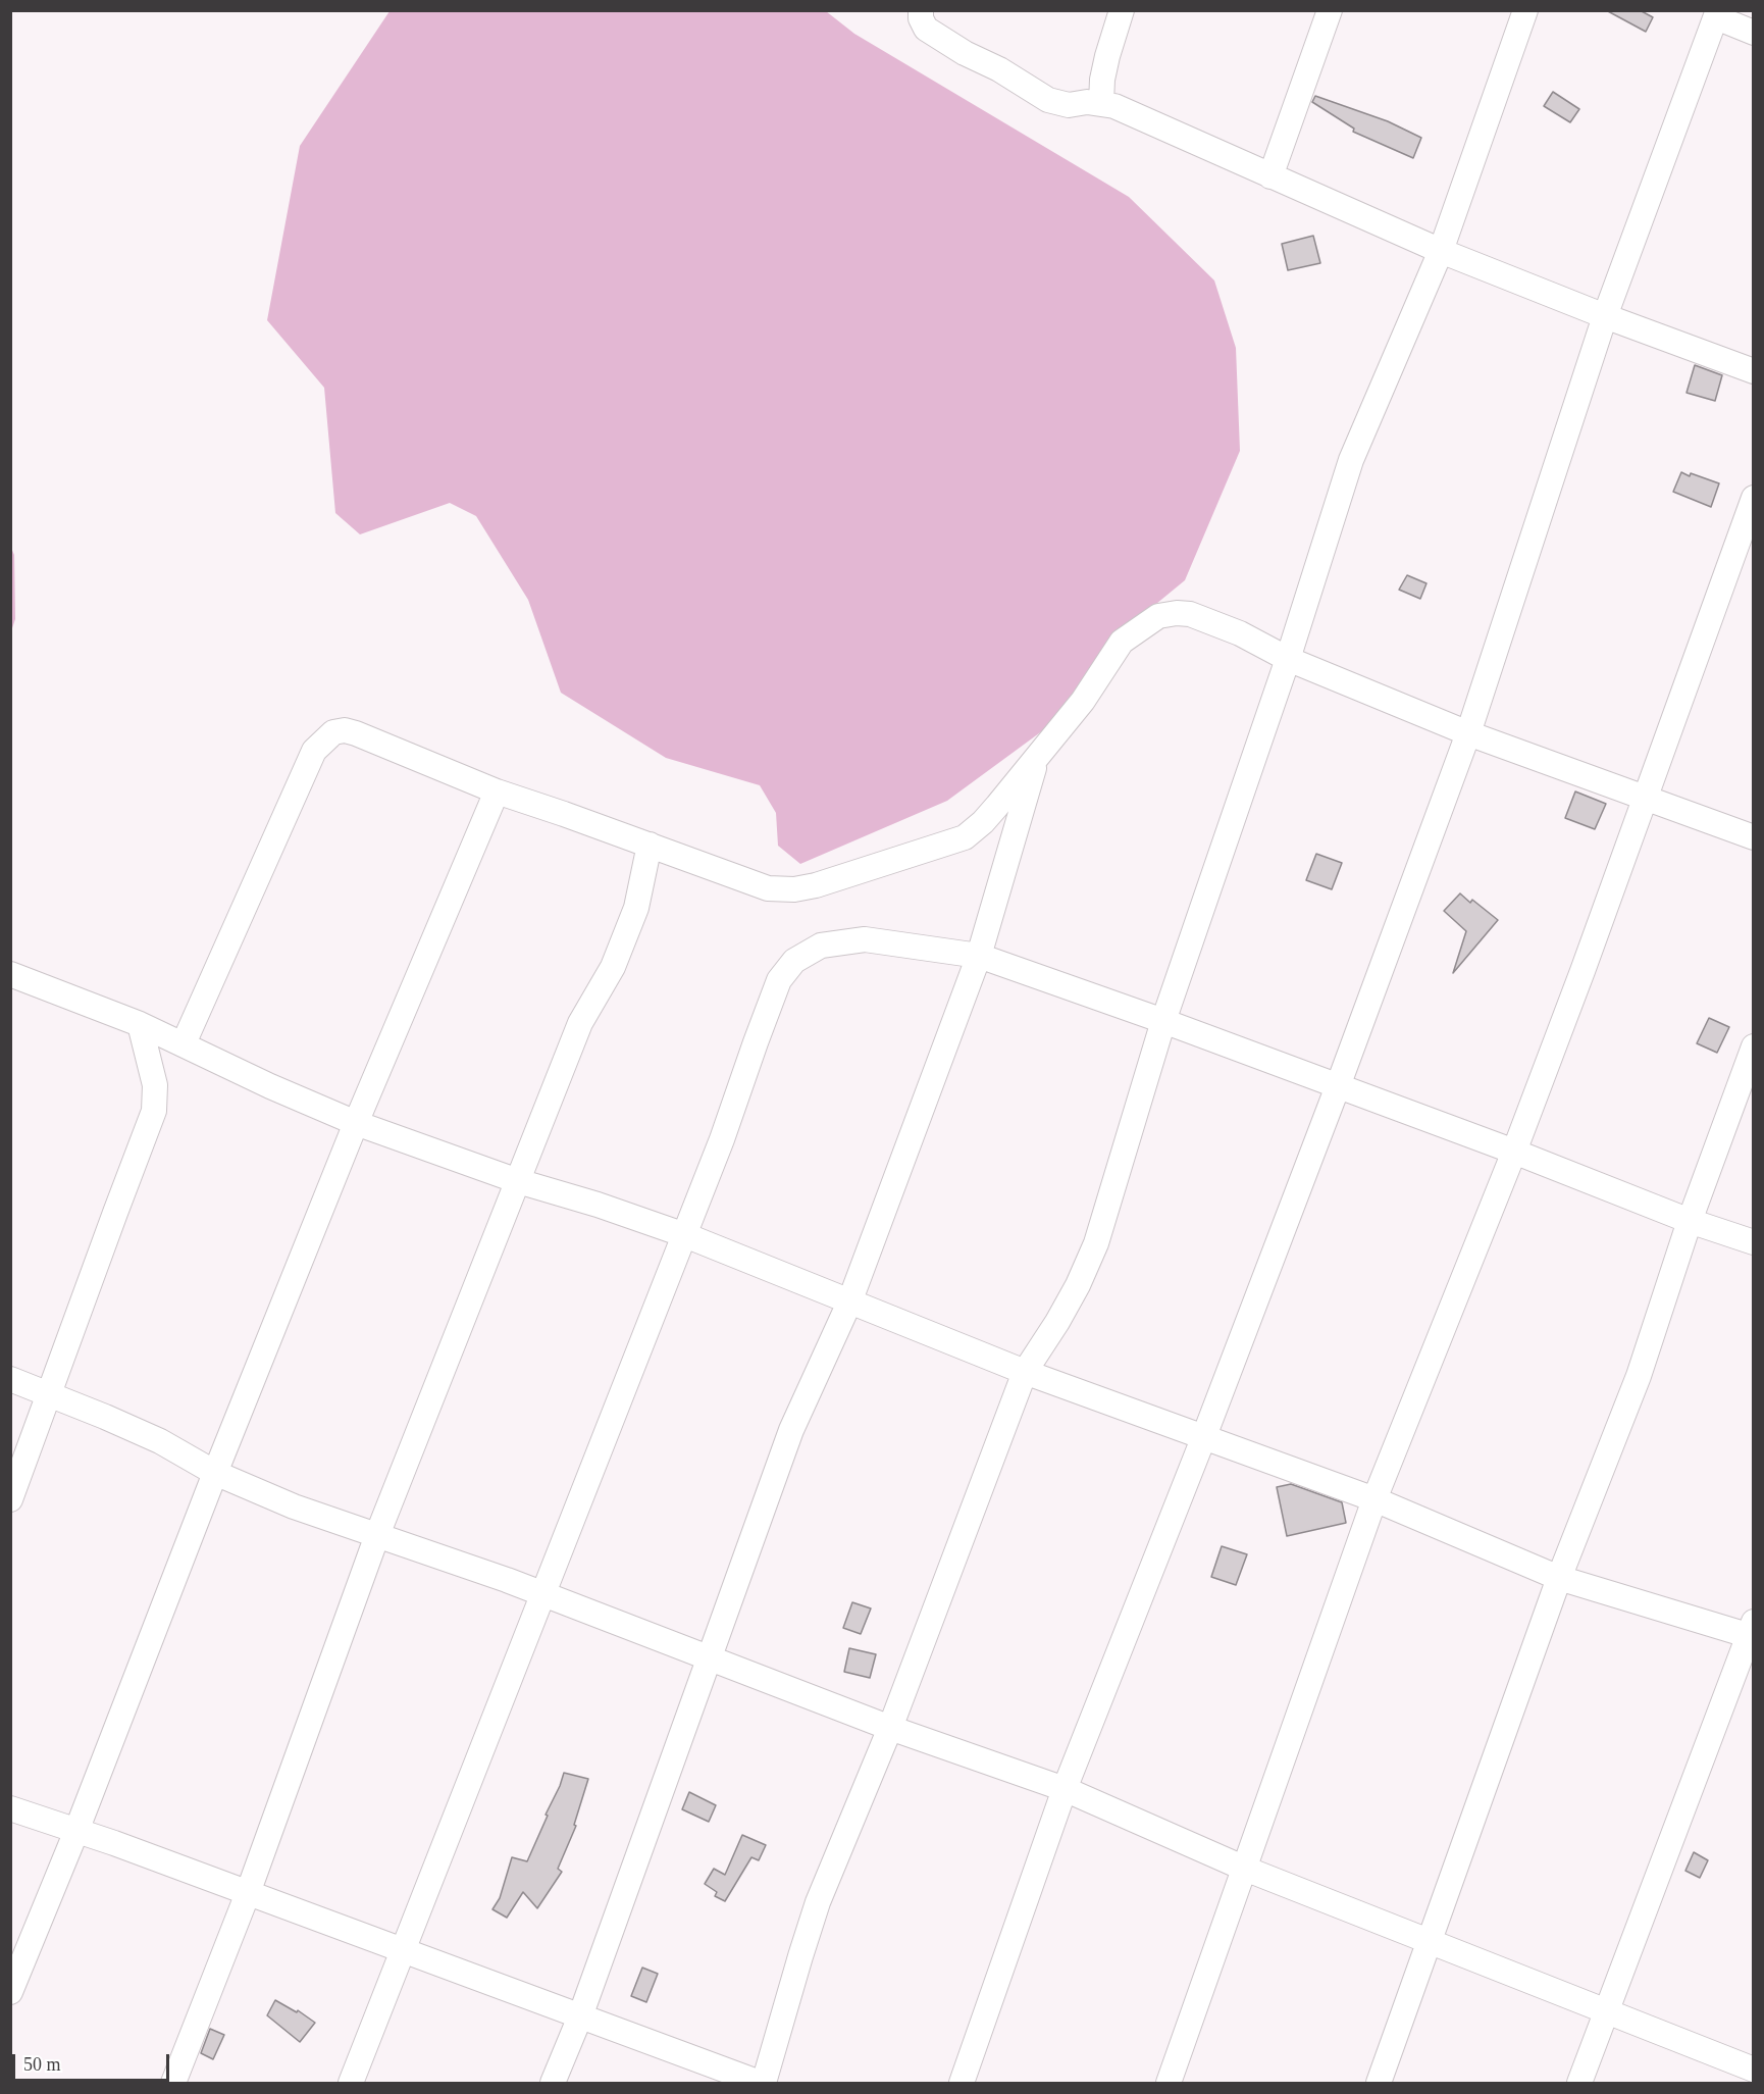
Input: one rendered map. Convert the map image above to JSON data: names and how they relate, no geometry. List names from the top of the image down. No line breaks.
{"scale_bar":"50 m"}
